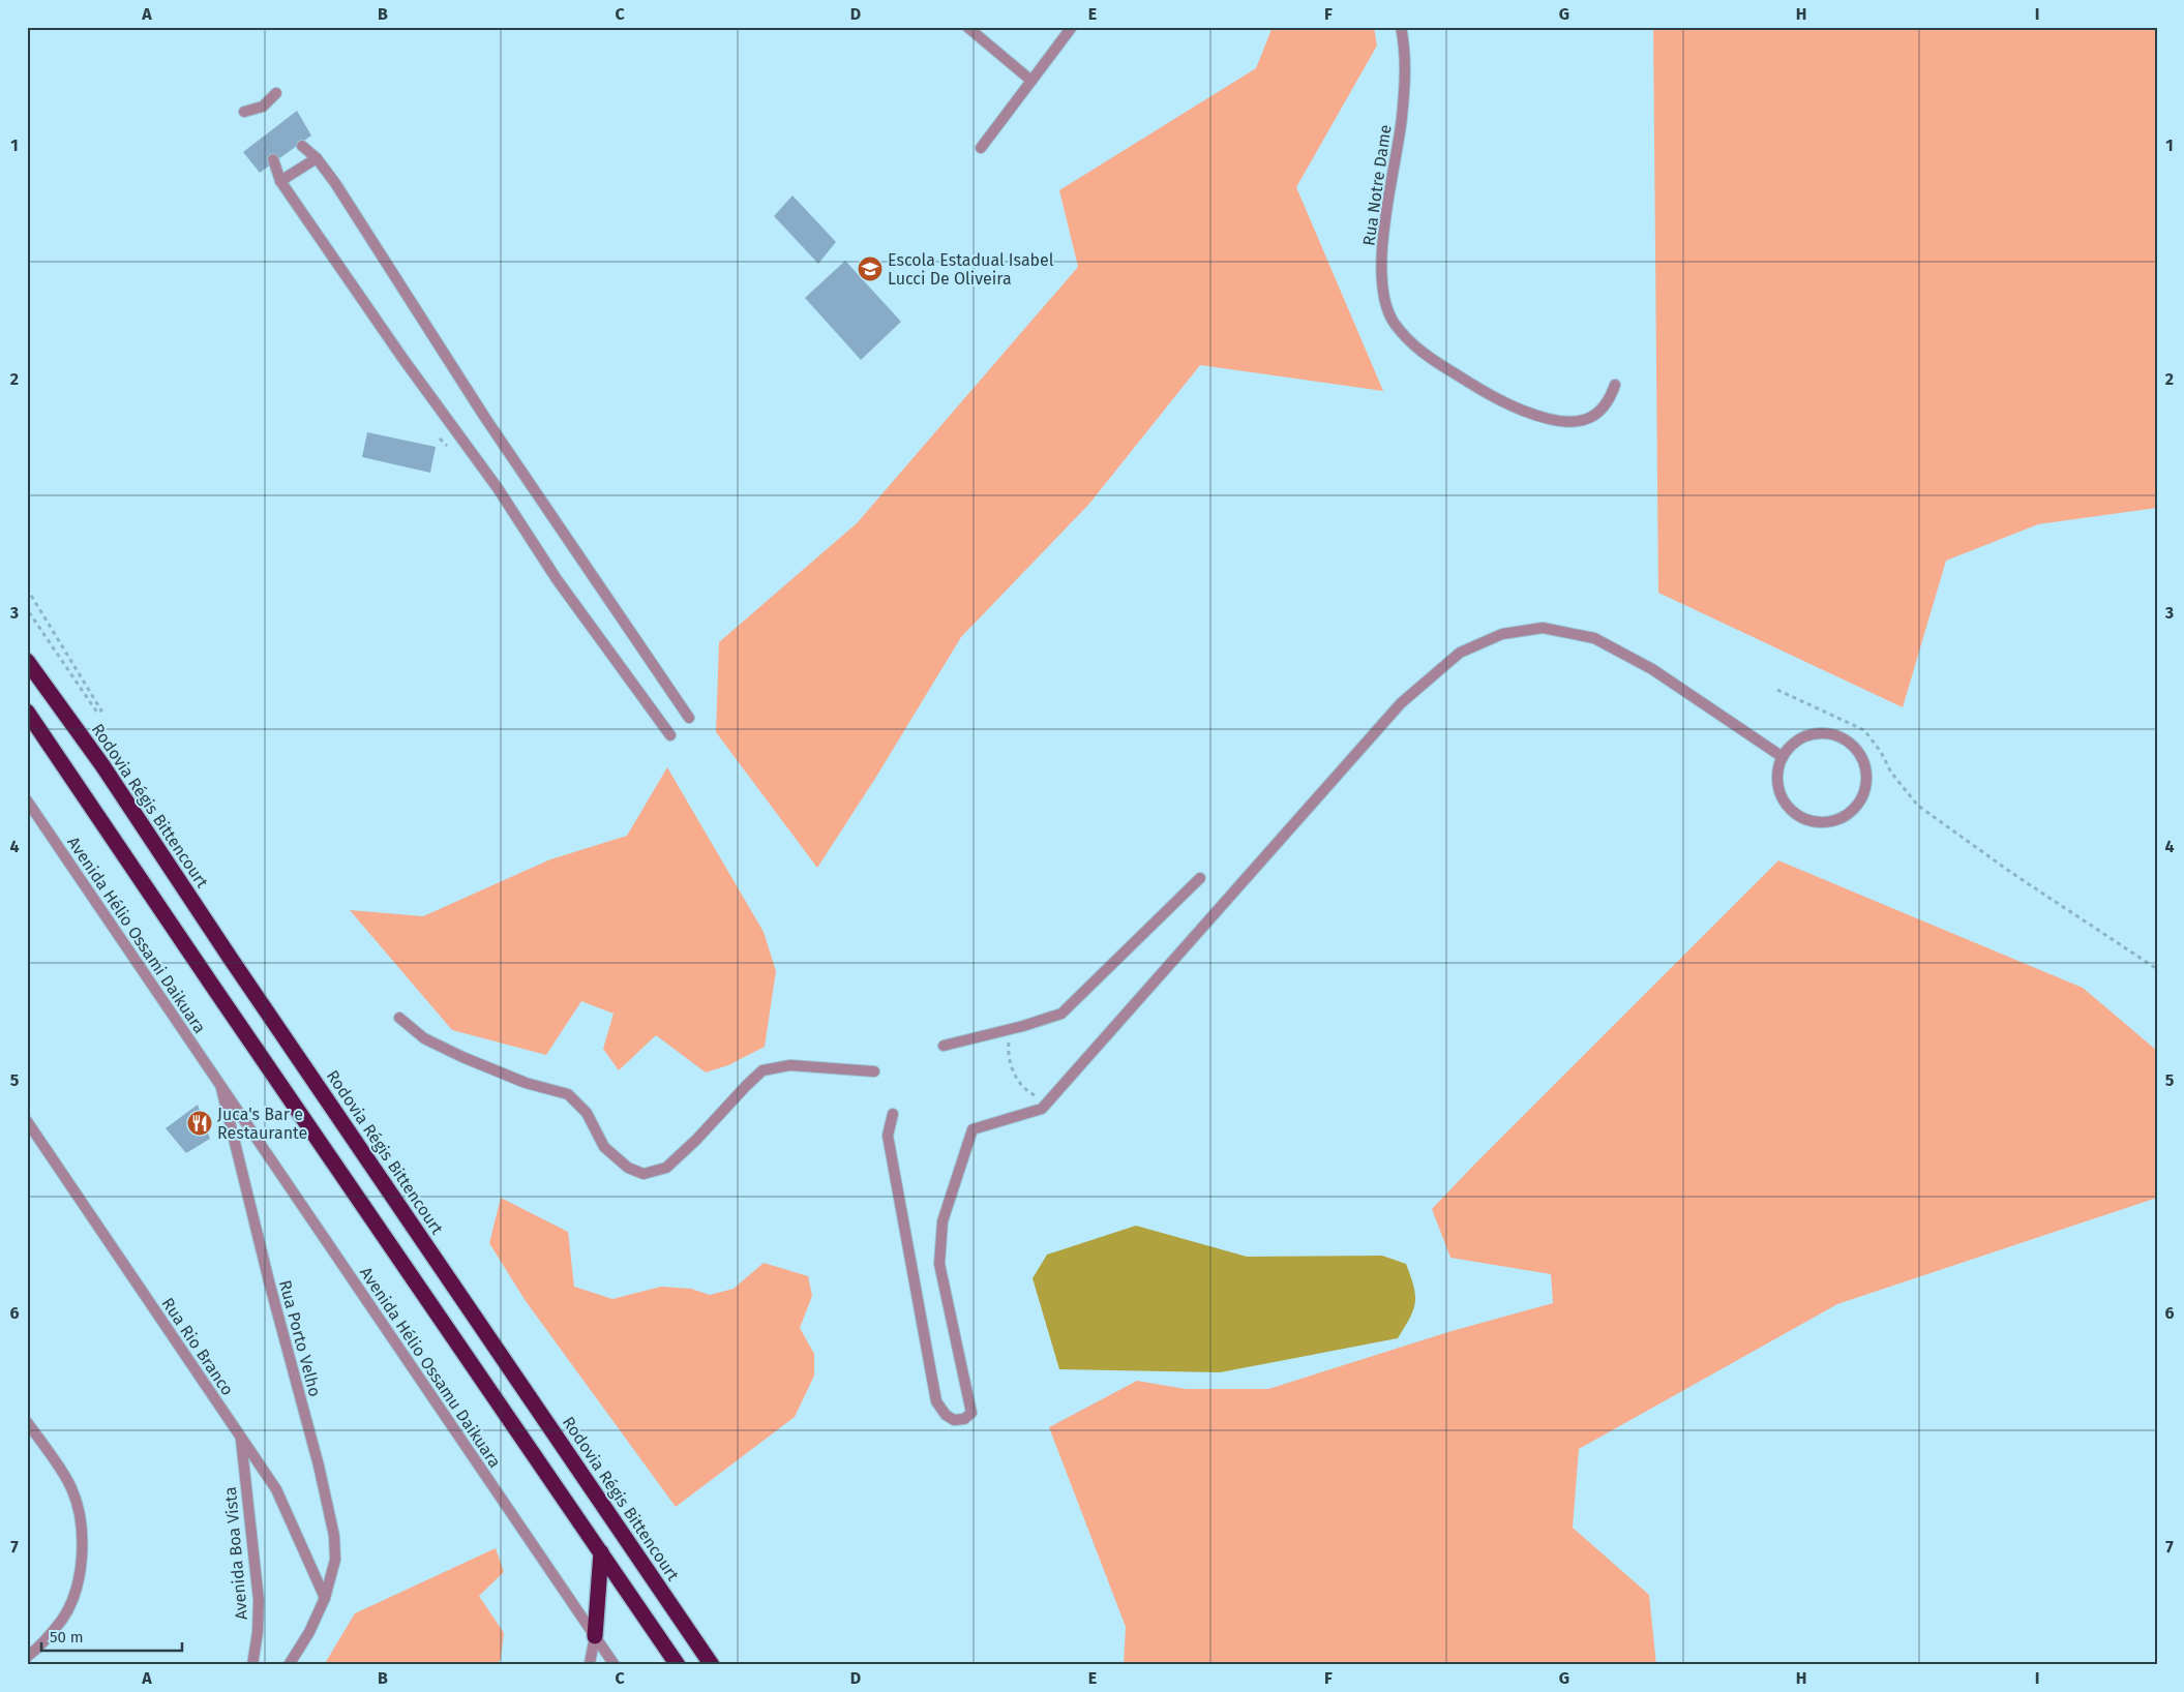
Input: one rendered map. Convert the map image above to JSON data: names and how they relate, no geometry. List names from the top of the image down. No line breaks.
{"streets":{"highway":["Rodovia Régis Bittencourt"],"street":["Rua Notre Dame","Avenida Hélio Ossami Daikuara","Rua Porto Velho","Rua Rio Branco","Avenida Hélio Ossamu Daikuara","Avenida Boa Vista"]},"crossings":[["Avenida Hélio Ossami Daikuara","Rua Porto Velho"],["Avenida Hélio Ossami Daikuara","Avenida Hélio Ossamu Daikuara"],["Rua Porto Velho","Rua Rio Branco"],["Rua Porto Velho","Avenida Hélio Ossamu Daikuara"],["Rua Rio Branco","Avenida Boa Vista"]],"places":{"school or university":["Escola Estadual Isabel Lucci De Oliveira"],"restaurant":["Juca's Bar e Restaurante"]},"scale_bar":"50 m","grid":{"columns":["A","B","C","D","E","F","G","H","I"],"rows":["1","2","3","4","5","6","7"]}}
